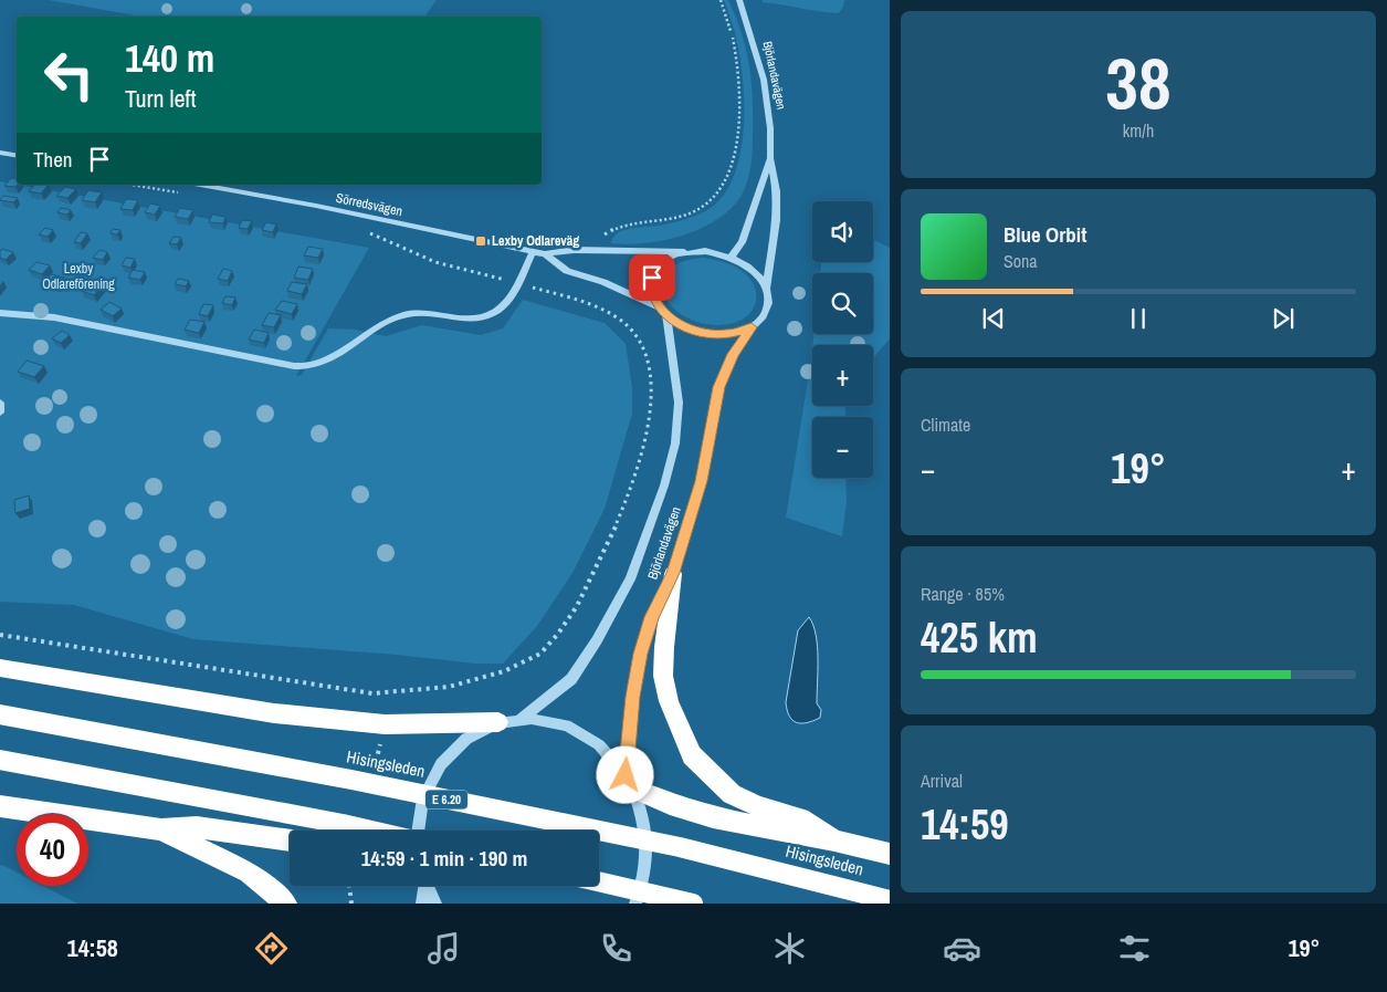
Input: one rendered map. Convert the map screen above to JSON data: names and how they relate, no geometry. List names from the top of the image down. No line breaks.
{"streets":{"highway":["Hisingsleden","E 6.20"],"street":["Björlandavägen","Sörredsvägen"]},"crossings":[["Björlandavägen","Sörredsvägen"]],"parks":["Lexby Odlareförening"],"places":{"transit":["Lexby Odlareväg"]},"page":{"tile":[["38","km/h"],"Climate",["Range · 85%","425 km"],["Arrival","14:59"]],"turn":["140 m","Turn left"],"then":"Then","map_buttons":["+","−"],"song":["Blue Orbit","Sona"],"heat":["−","19°","+"],"limit":"40","trip":"14:59 · 1 min · 190 m","tabs":["14:58","19°"]}}
